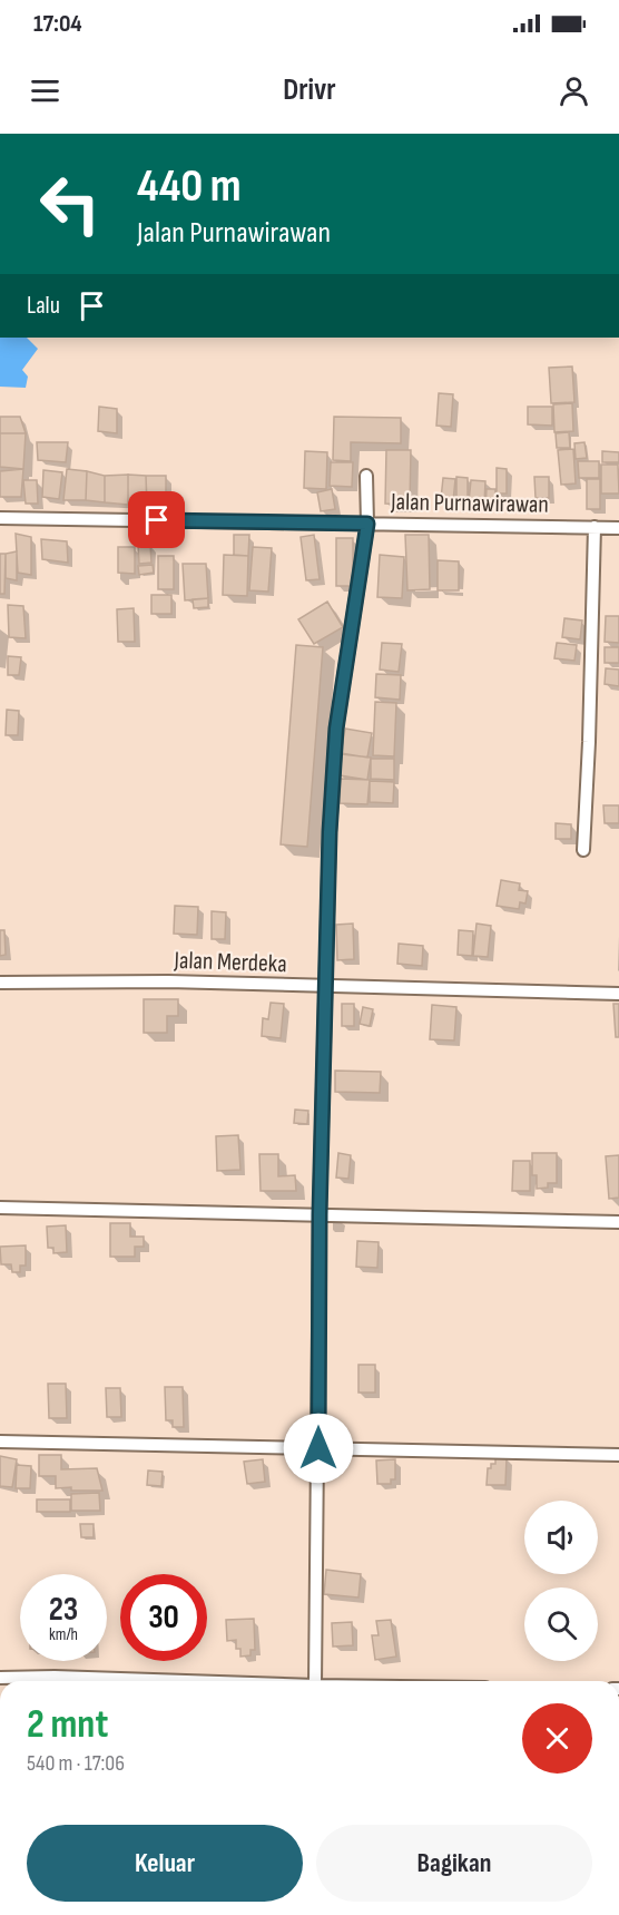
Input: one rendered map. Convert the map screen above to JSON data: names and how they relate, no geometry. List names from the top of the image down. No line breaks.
{"streets":{"street":["Jalan Purnawirawan","Jalan Merdeka"]},"page":{"status":"17:04","header":"Drivr","turn":["440 m","Jalan Purnawirawan"],"then":"Lalu","speed":"23 km/h","limit":"30","heading":["2 mnt","540 m · 17:06"],"buttons":["Keluar","Bagikan"]}}
